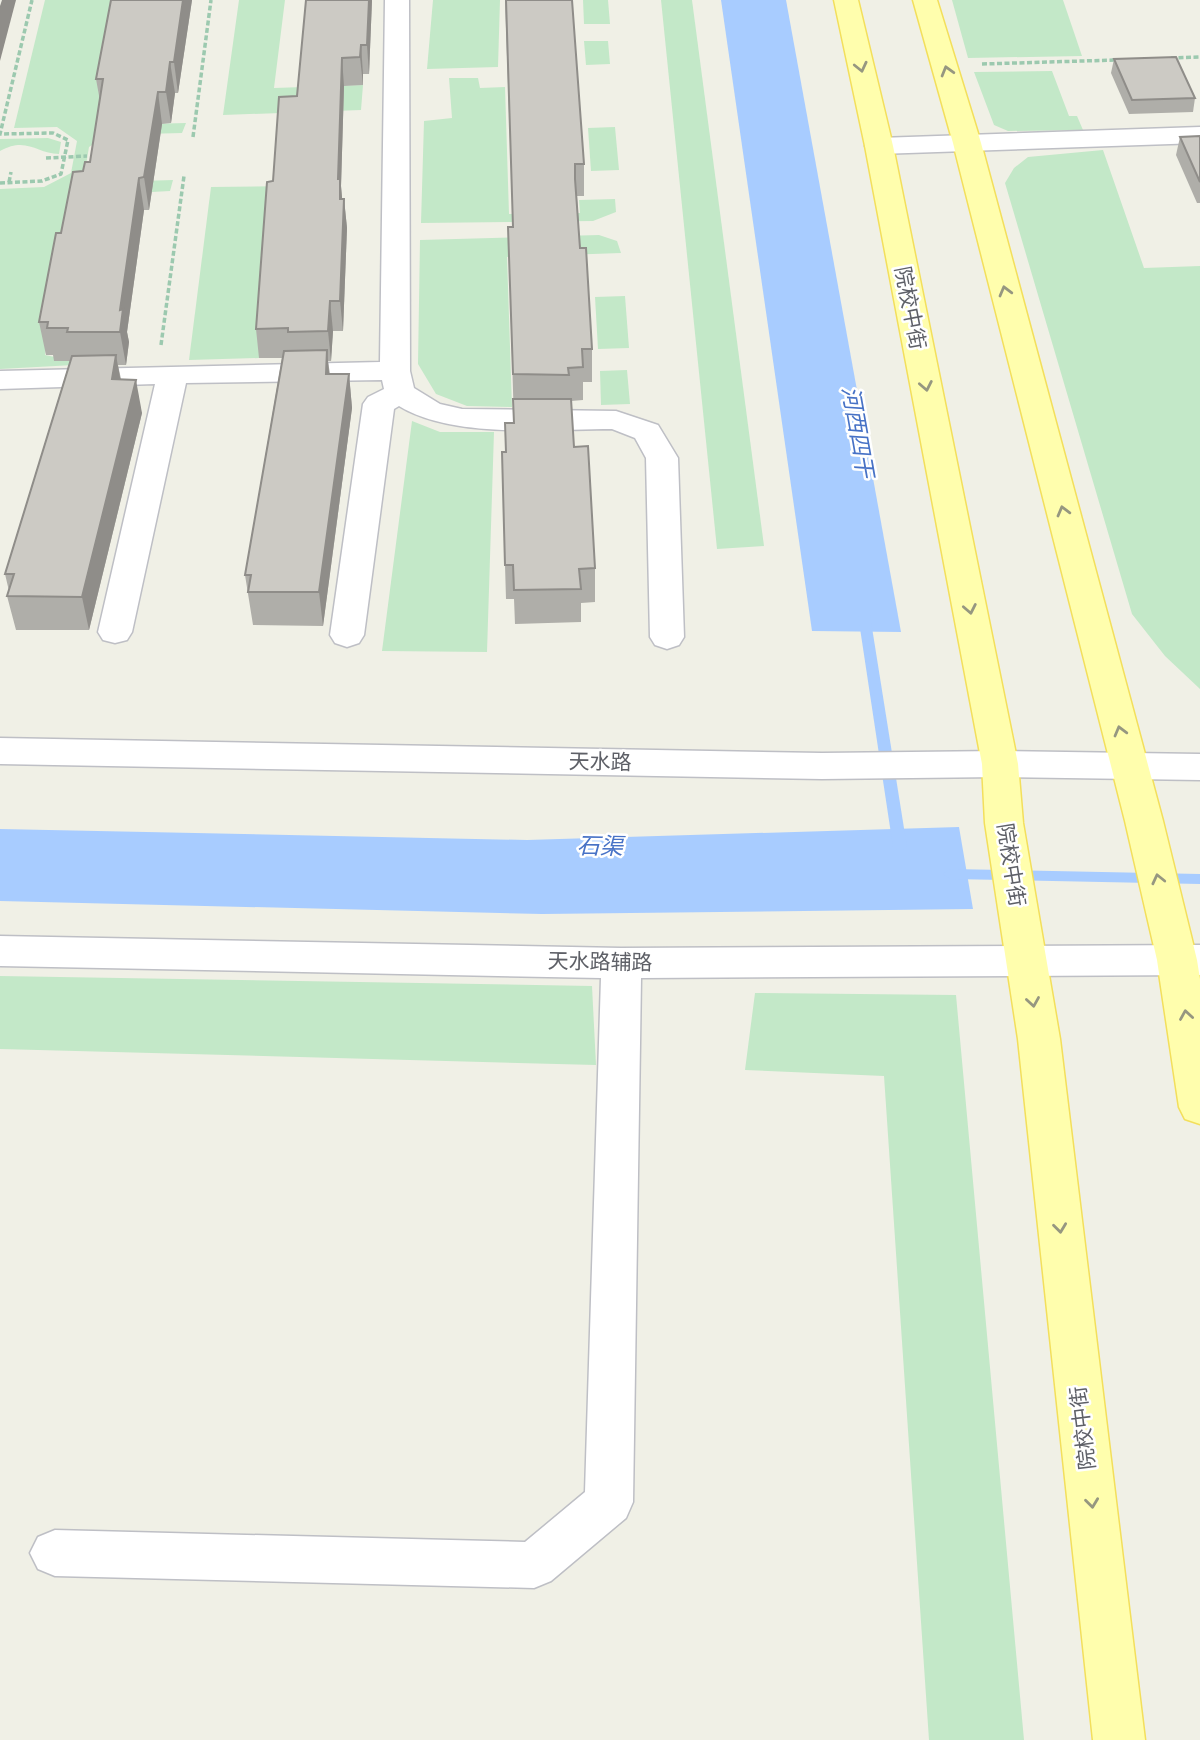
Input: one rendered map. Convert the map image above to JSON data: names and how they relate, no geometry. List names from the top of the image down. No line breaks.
{"streets":{"main road":["院校中街"],"street":["天水路","天水路辅路"]},"crossings":[["院校中街","天水路"],["院校中街","天水路辅路"]],"water":["河西四干","石渠"]}
